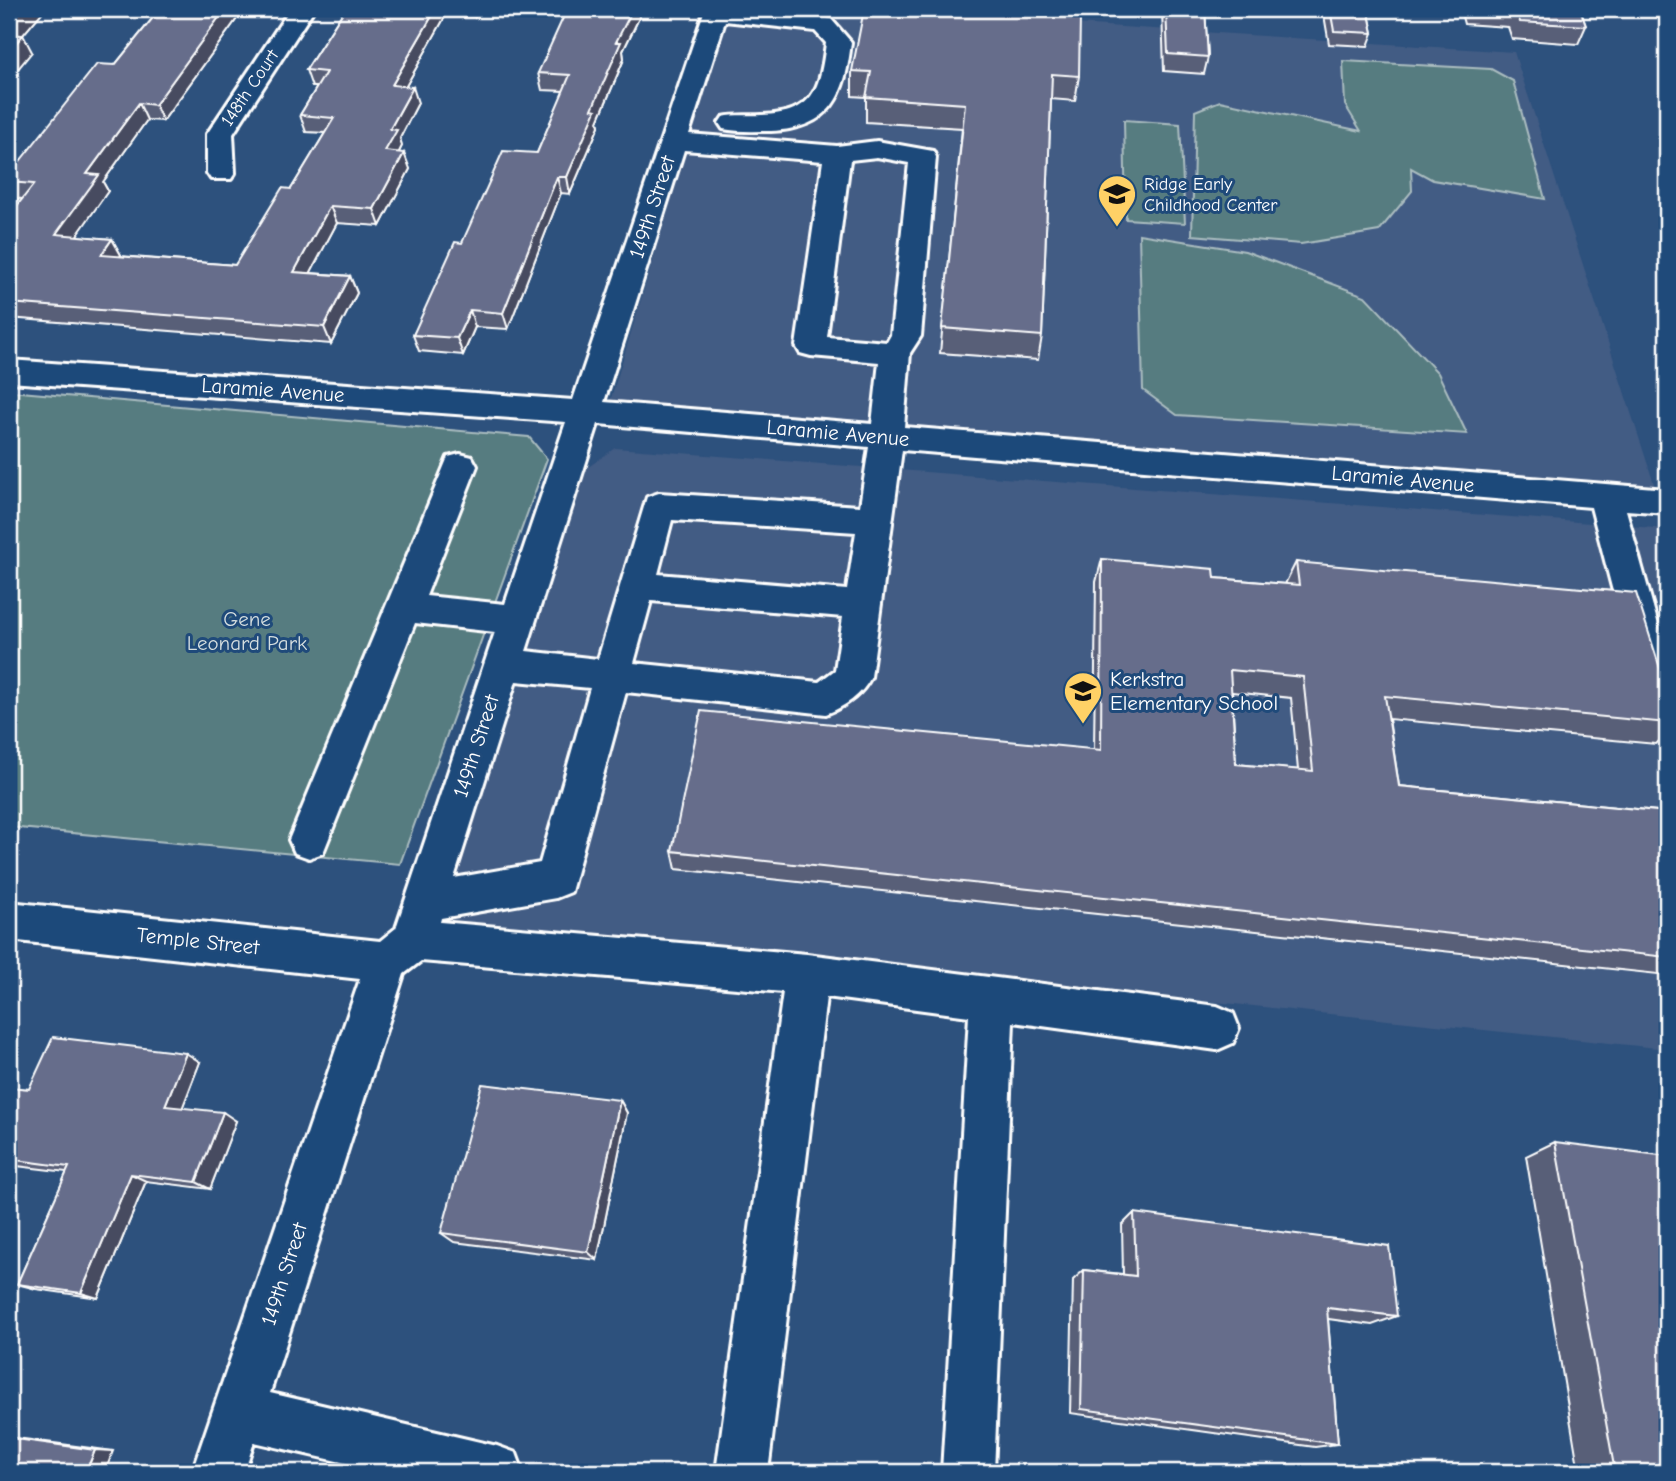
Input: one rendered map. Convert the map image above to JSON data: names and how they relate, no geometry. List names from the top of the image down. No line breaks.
{"streets":{"street":["148th Court","149th Street","Laramie Avenue","Temple Street"]},"crossings":[["149th Street","Laramie Avenue"],["149th Street","Temple Street"]],"parks":["Gene Leonard Park"],"places":{"school or university":["Ridge Early Childhood Center","Kerkstra Elementary School"]}}
